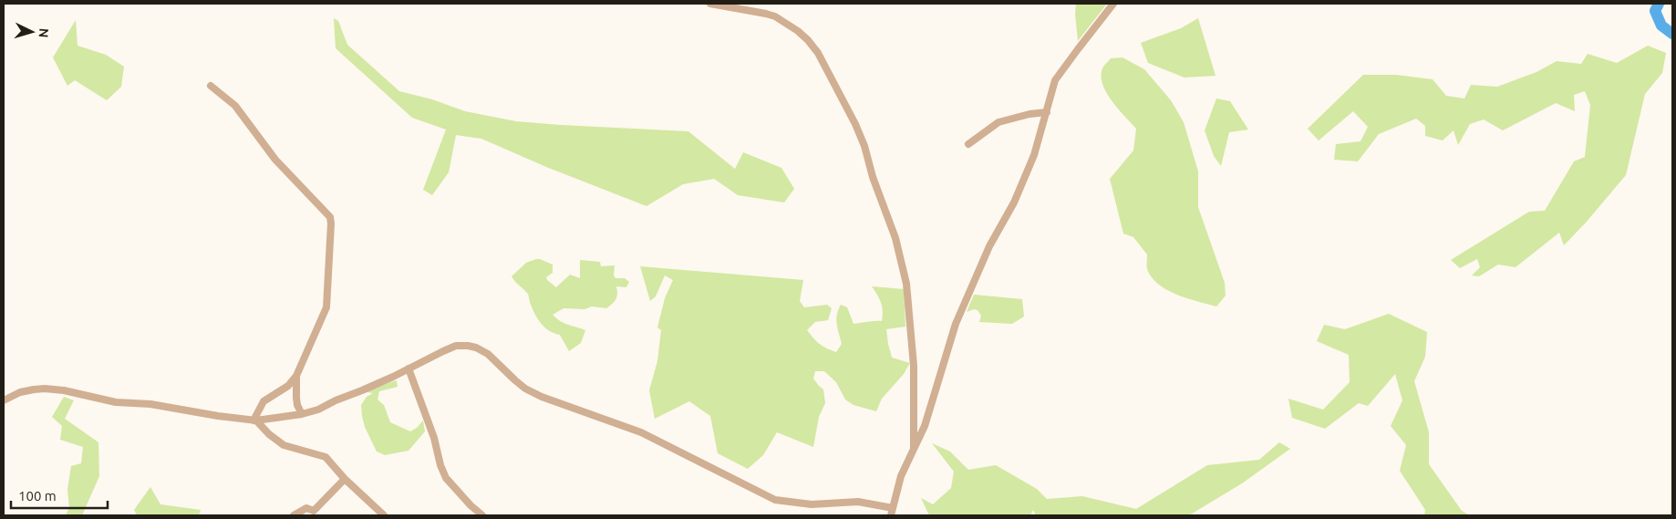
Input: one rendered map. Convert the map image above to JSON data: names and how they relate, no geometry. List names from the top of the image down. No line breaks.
{"scale_bar":"100 m","north":"right"}
